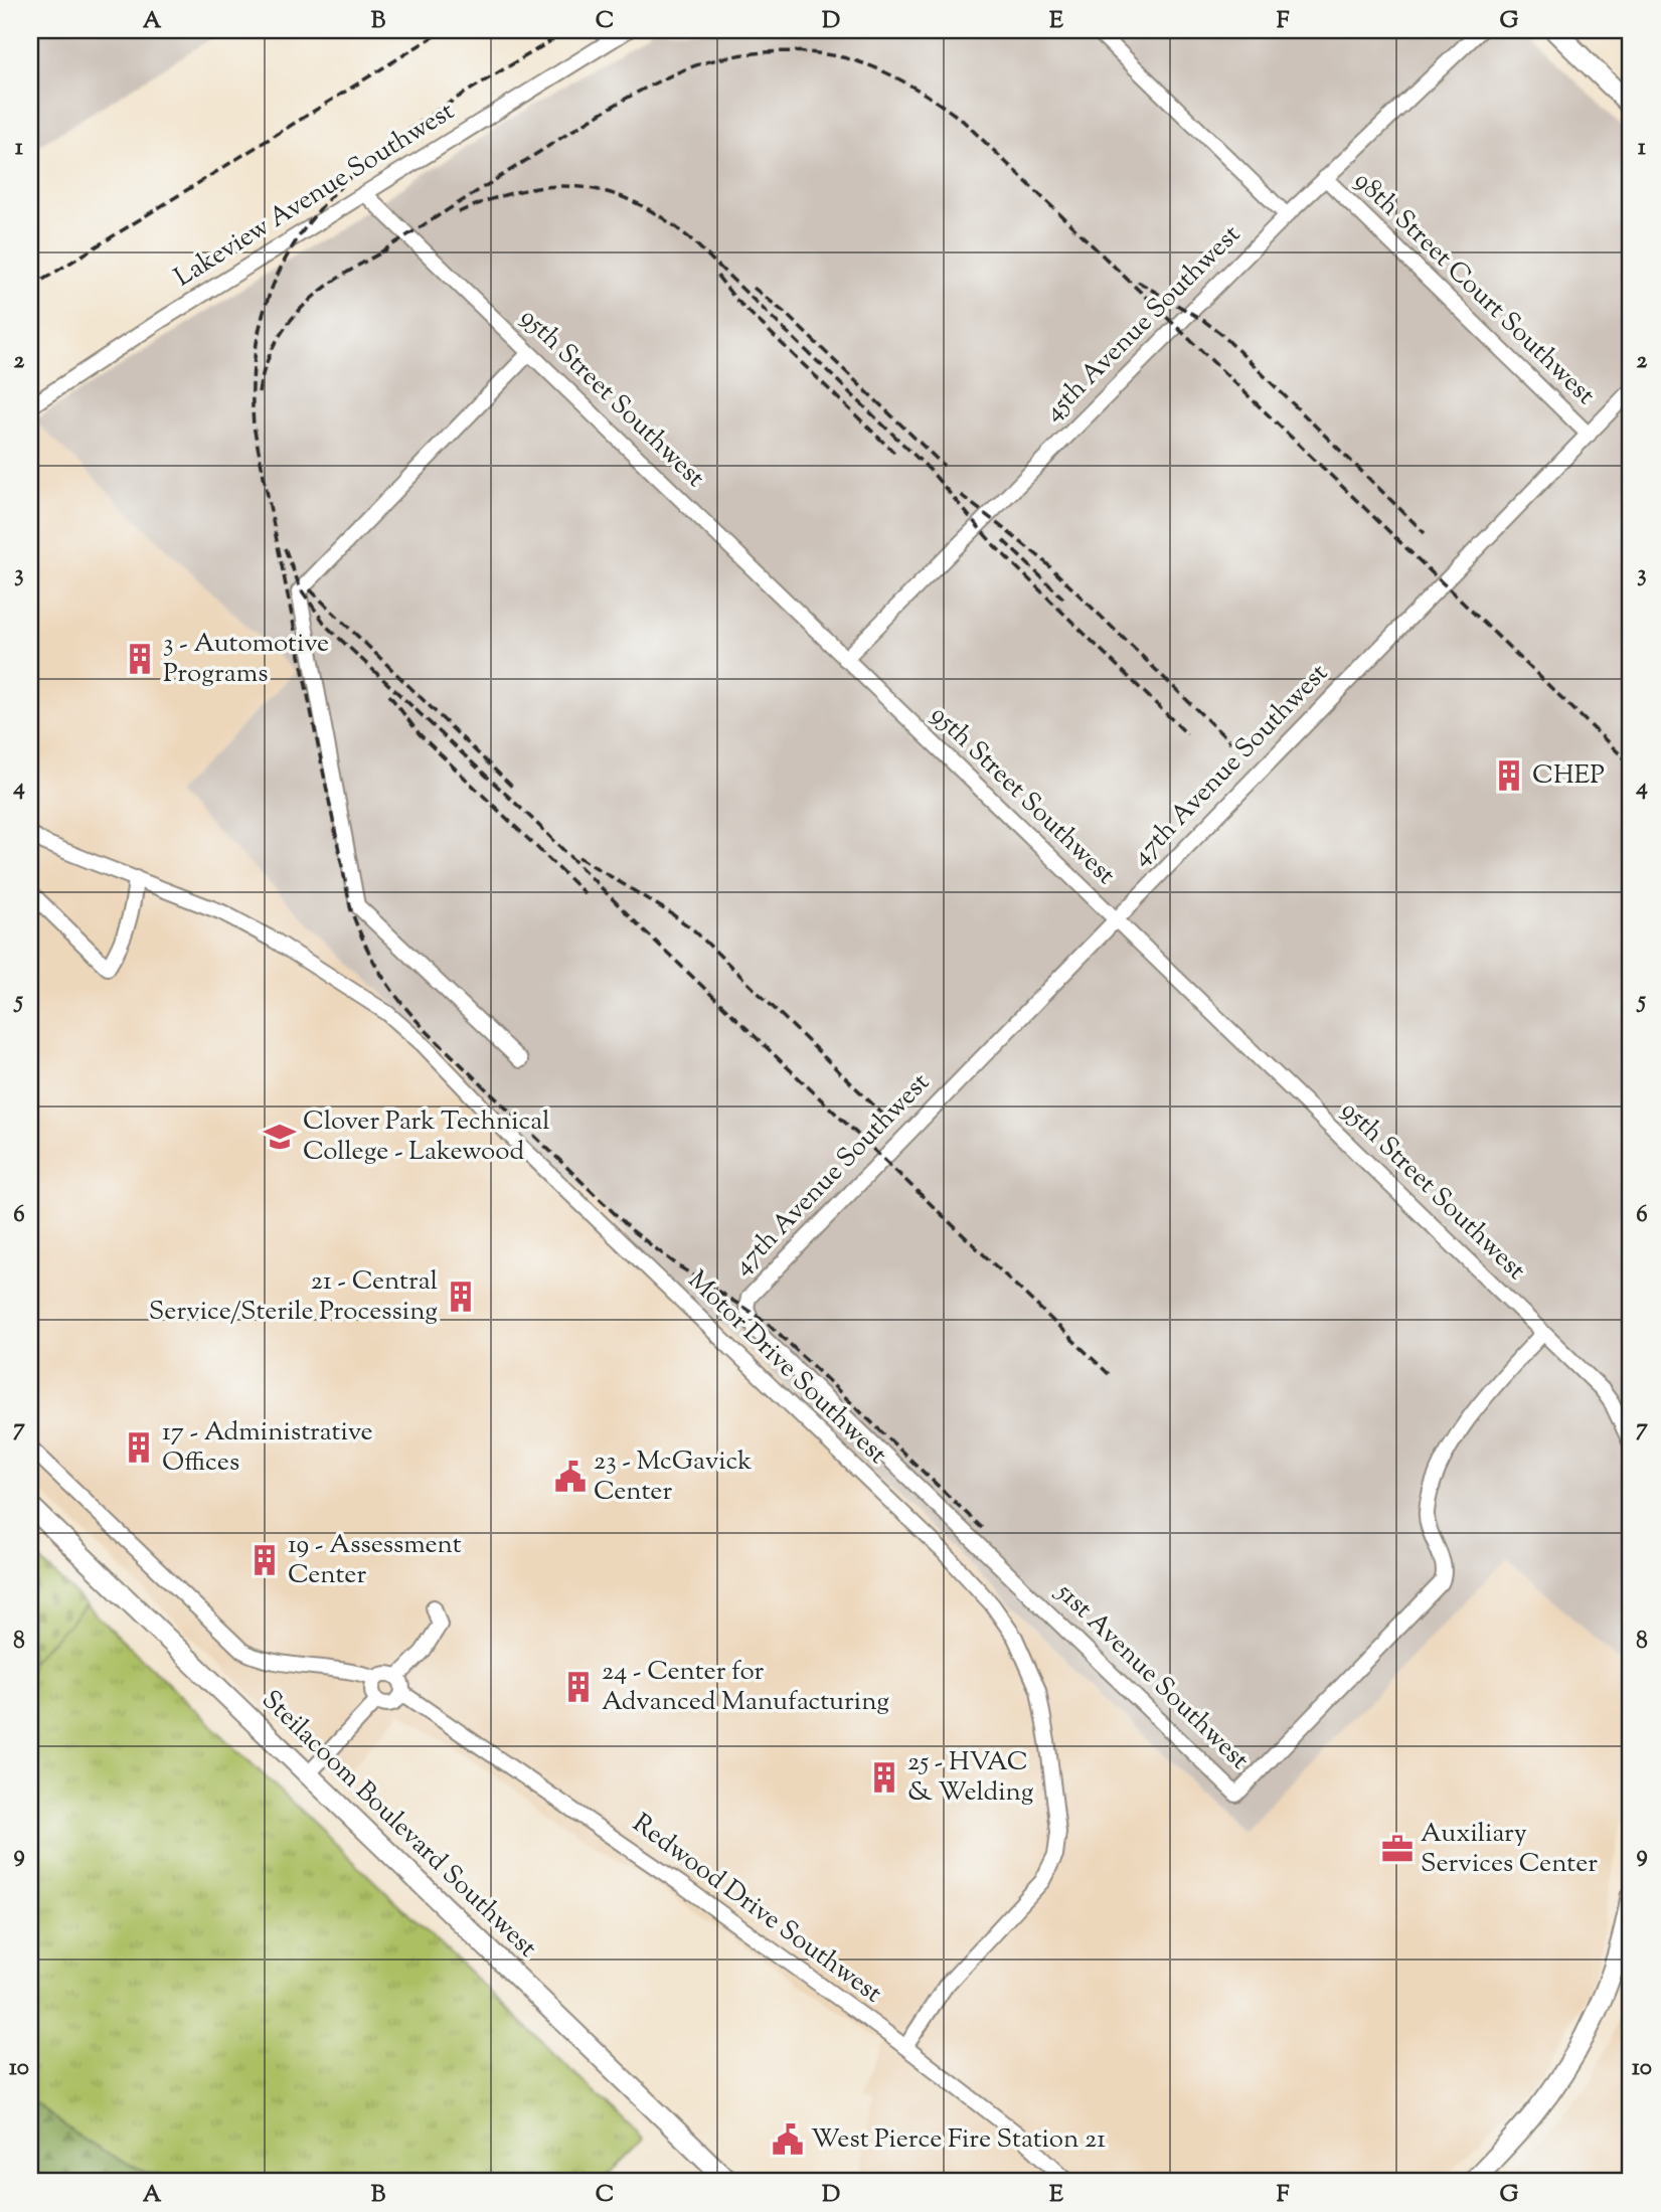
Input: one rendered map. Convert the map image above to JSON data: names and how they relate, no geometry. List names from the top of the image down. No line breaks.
{"streets":{"main road":["Steilacoom Boulevard Southwest"],"street":["Lakeview Avenue Southwest","98th Street Court Southwest","45th Avenue Southwest","95th Street Southwest","47th Avenue Southwest","Motor Drive Southwest","51st Avenue Southwest","Redwood Drive Southwest"]},"crossings":[["Lakeview Avenue Southwest","95th Street Southwest"],["98th Street Court Southwest","45th Avenue Southwest"],["98th Street Court Southwest","47th Avenue Southwest"],["45th Avenue Southwest","95th Street Southwest"],["95th Street Southwest","47th Avenue Southwest"],["95th Street Southwest","51st Avenue Southwest"],["47th Avenue Southwest","51st Avenue Southwest"],["Motor Drive Southwest","Redwood Drive Southwest"]],"places":{"building":["3 - Automotive Programs","CHEP","21 - Central Service/Sterile Processing","17 - Administrative Offices","19 - Assessment Center","24 - Center for Advanced Manufacturing","25 - HVAC & Welding"],"school or university":["Clover Park Technical College - Lakewood"],"public building":["23 - McGavick Center","West Pierce Fire Station 21"],"office":["Auxiliary Services Center"]},"grid":{"columns":["A","B","C","D","E","F","G"],"rows":["1","2","3","4","5","6","7","8","9","10"]}}
